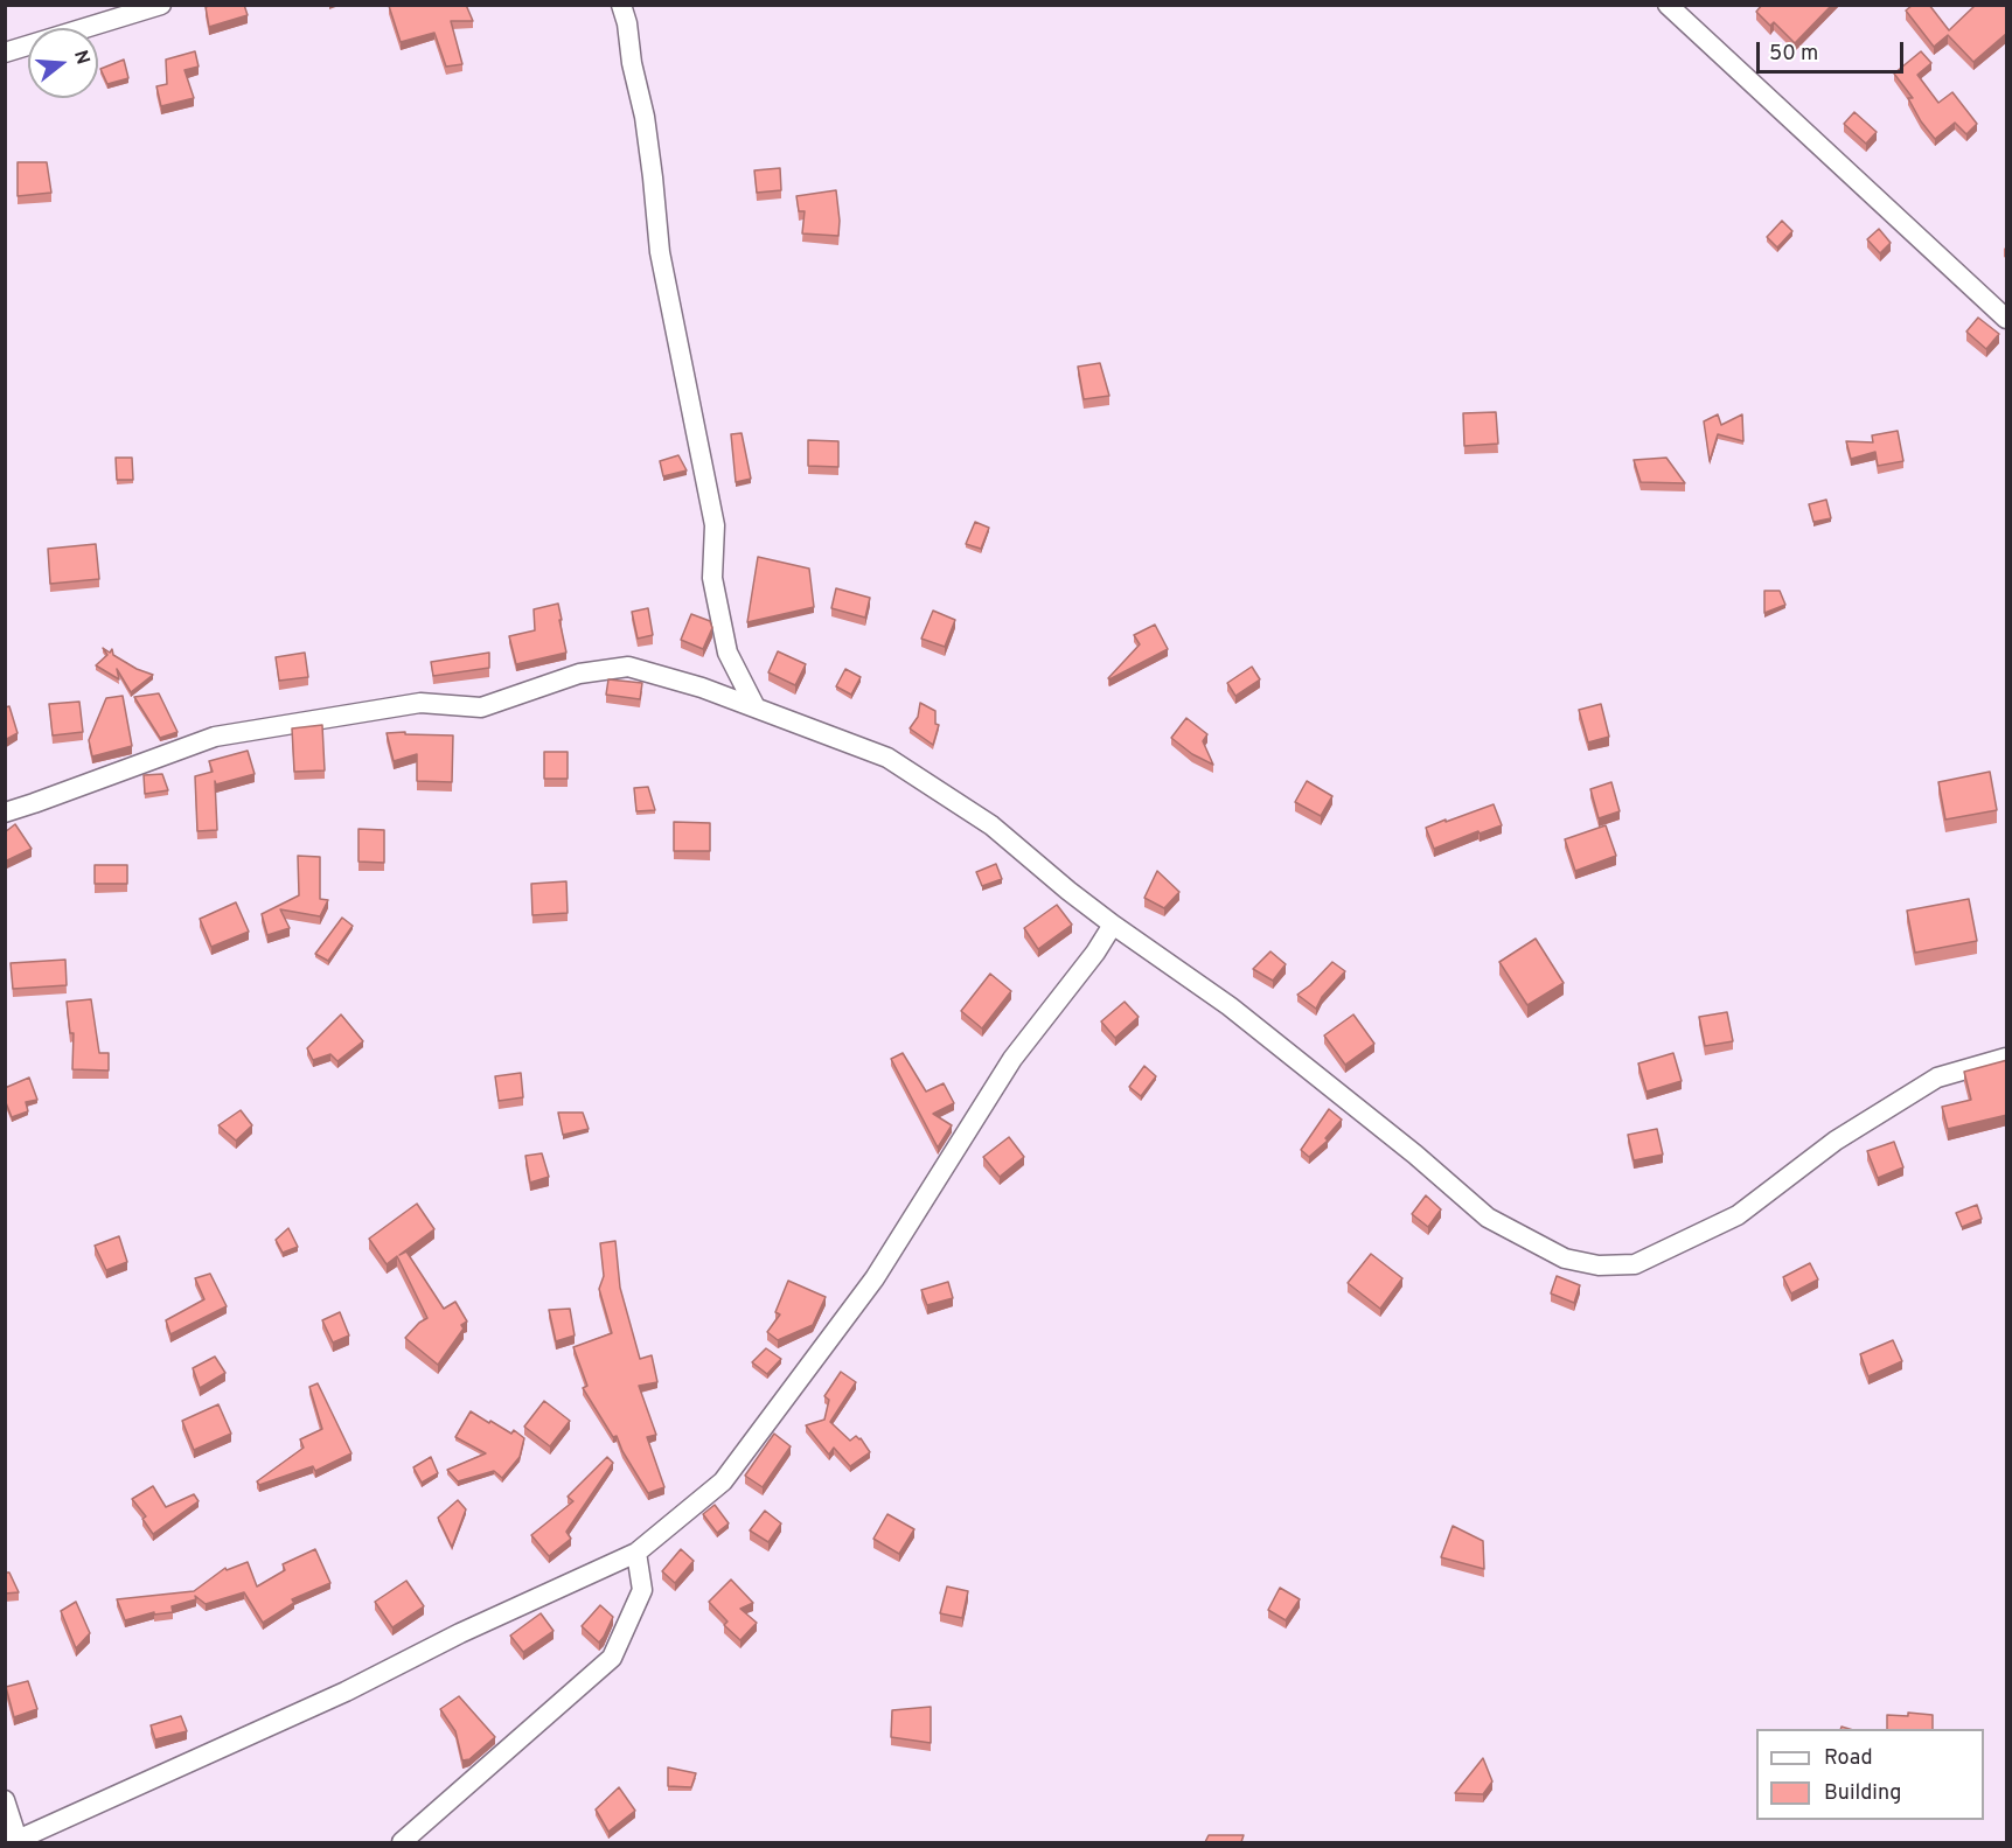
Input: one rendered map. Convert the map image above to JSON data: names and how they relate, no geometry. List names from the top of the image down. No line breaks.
{"legend":["Road","Building"],"scale_bar":"50 m","north":"right"}
